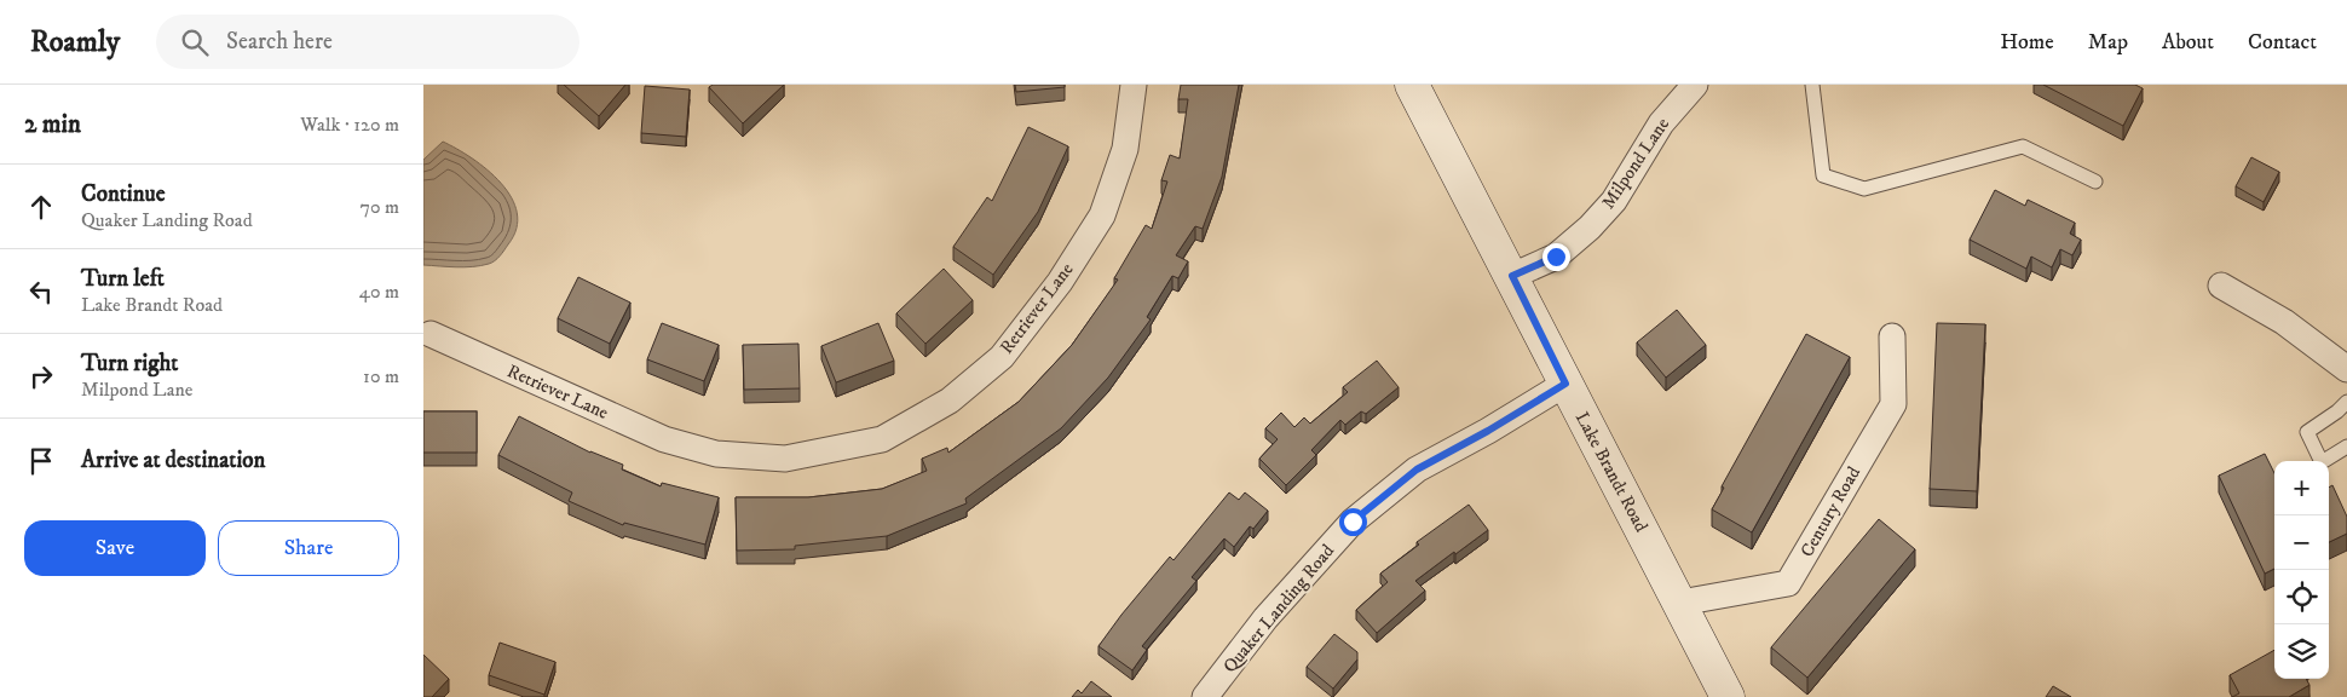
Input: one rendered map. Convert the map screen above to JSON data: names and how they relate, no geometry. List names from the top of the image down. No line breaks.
{"streets":{"street":["Milpond Lane","Retriever Lane","Lake Brandt Road","Century Road","Quaker Landing Road"]},"crossings":[["Milpond Lane","Lake Brandt Road"],["Lake Brandt Road","Century Road"],["Lake Brandt Road","Quaker Landing Road"]],"page":{"header":"Roamly","search":"Search here","nav":["Home","Map","About","Contact"],"heading":["2 min","Walk · 120 m"],"list":[["Continue","Quaker Landing Road","70 m"],["Turn left","Lake Brandt Road","40 m"],["Turn right","Milpond Lane","10 m"],"Arrive at destination"],"map_buttons":["+","−"],"buttons":["Save","Share"]}}
